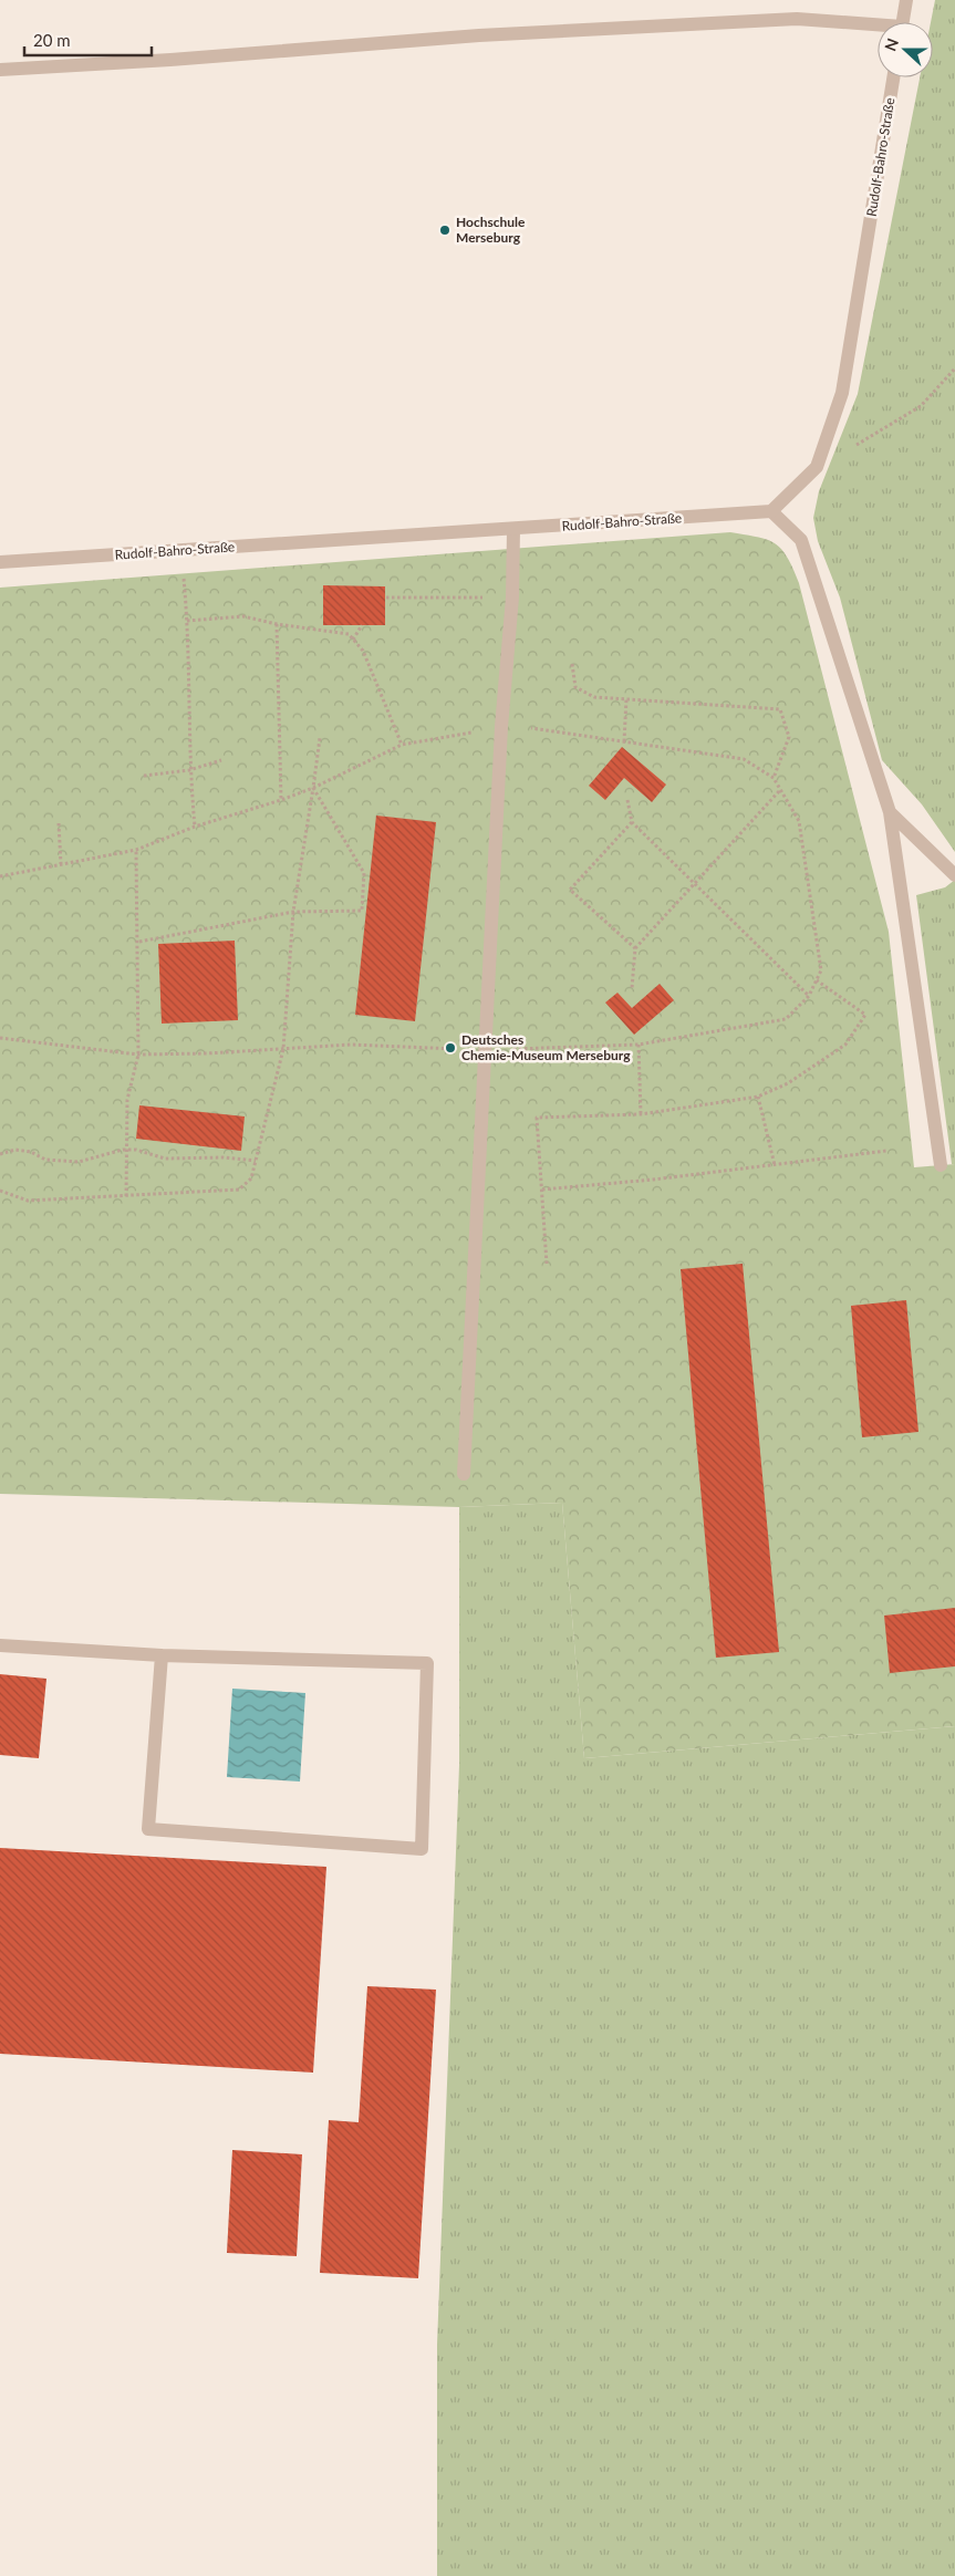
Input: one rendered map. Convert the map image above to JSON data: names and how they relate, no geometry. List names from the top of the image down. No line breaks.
{"streets":{"street":["Rudolf-Bahro-Straße"]},"places":["Hochschule Merseburg","Deutsches Chemie-Museum Merseburg"],"scale_bar":"20 m","north":"left"}
